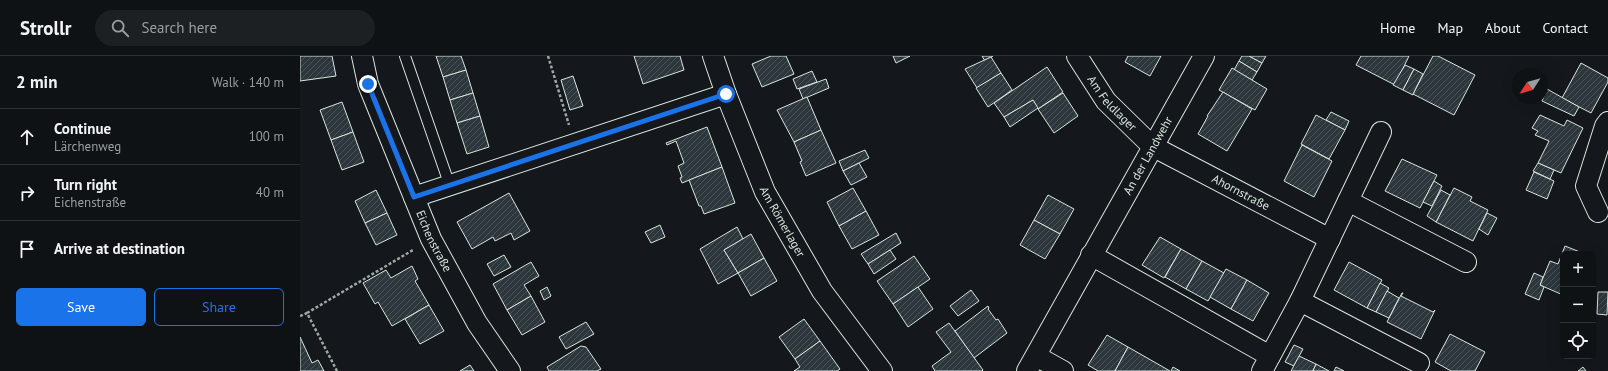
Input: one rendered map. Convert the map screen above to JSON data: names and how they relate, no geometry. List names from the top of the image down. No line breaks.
{"streets":{"street":["Am Feldlager","An der Landwehr","Ahornstraße","Am Römerlager","Eichenstraße"]},"crossings":[["Am Feldlager","An der Landwehr"],["Am Feldlager","Ahornstraße"],["An der Landwehr","Ahornstraße"]],"north":"bottom left","page":{"header":"Strollr","search":"Search here","nav":["Home","Map","About","Contact"],"heading":["2 min","Walk · 140 m"],"list":[["Continue","Lärchenweg","100 m"],["Turn right","Eichenstraße","40 m"],"Arrive at destination"],"map_buttons":["+","−"],"buttons":["Save","Share"]}}
